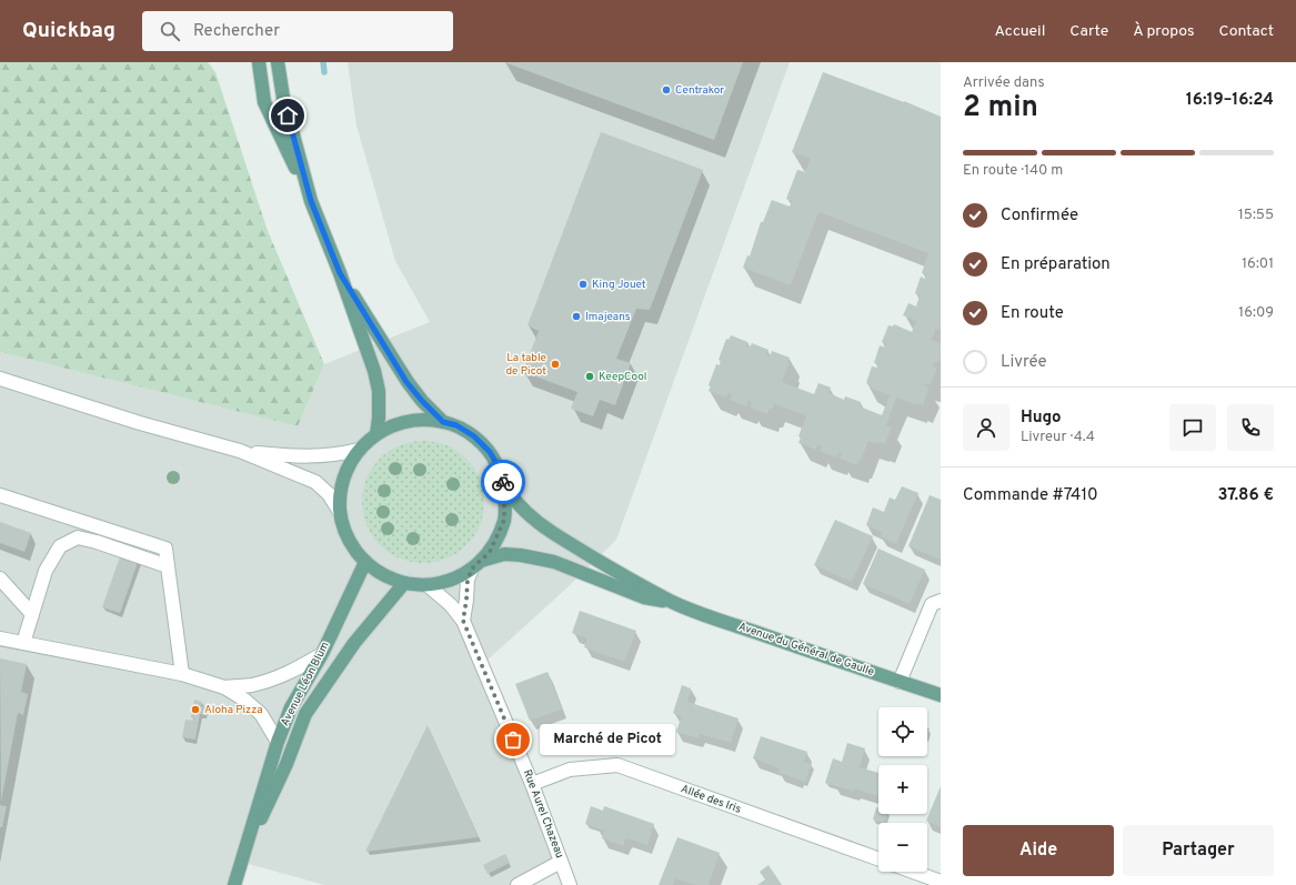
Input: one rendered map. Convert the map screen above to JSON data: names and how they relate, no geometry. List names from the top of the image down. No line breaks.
{"streets":{"main road":["Avenue du Général de Gaulle","Avenue Léon Blum"],"street":["Allée des Iris","Rue Aurel Chazeau"]},"crossings":[["Allée des Iris","Rue Aurel Chazeau"]],"places":["Centrakor","King Jouet","Imajeans","La table de Picot","KeepCool","Aloha Pizza","Marché de Picot"],"page":{"header":"Quickbag","search":"Rechercher","nav":["Accueil","Carte","À propos","Contact"],"heading":["2 min","Arrivée dans","16:19–16:24"],"panel":["Hugo","Livreur · 4.4","Commande #7410","37.86 €"],"bar":"En route · 140 m","list":[["Confirmée","15:55"],["En préparation","16:01"],["En route","16:09"],"Livrée"],"map_buttons":["+","−"],"bubble":"Marché de Picot","buttons":["Aide","Partager"]}}
